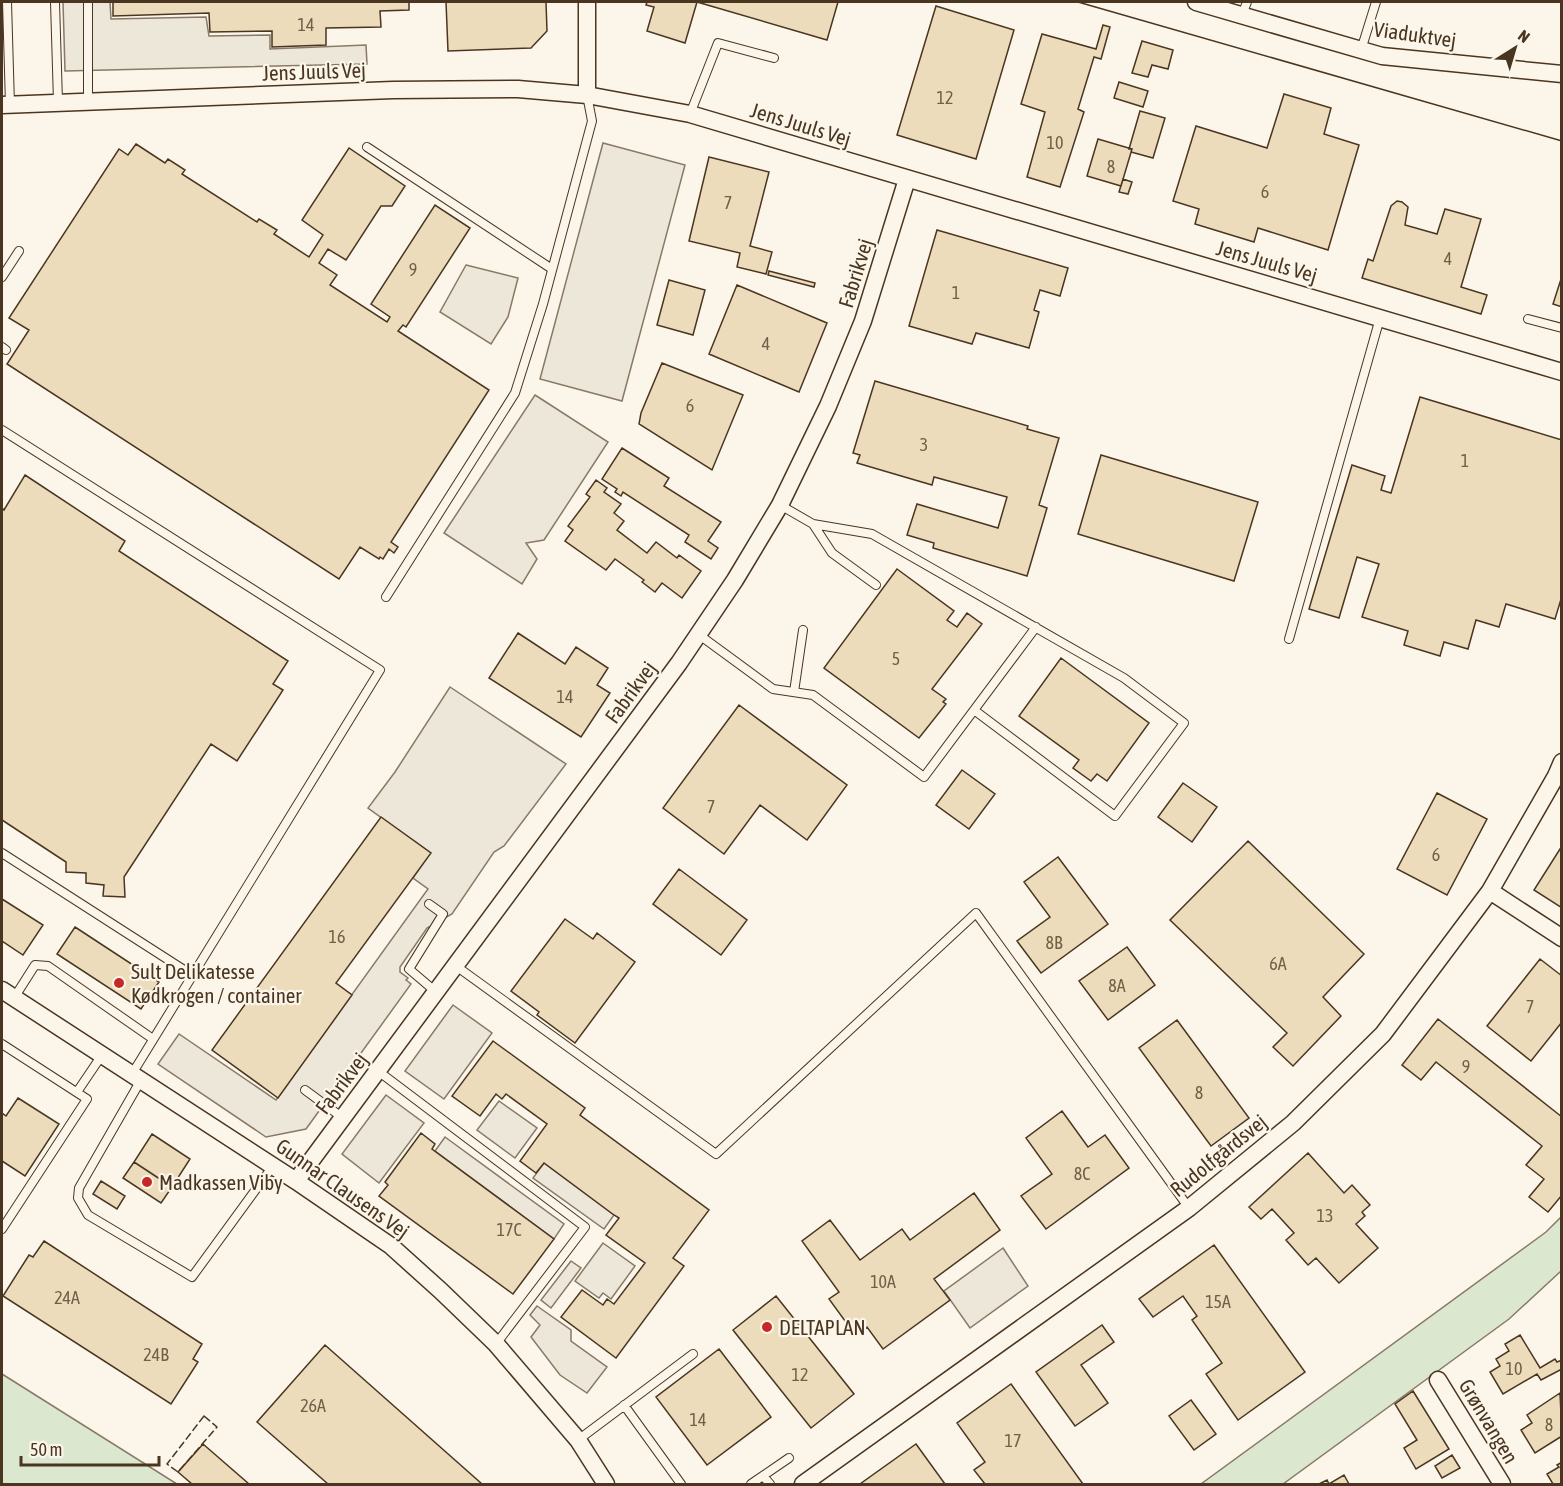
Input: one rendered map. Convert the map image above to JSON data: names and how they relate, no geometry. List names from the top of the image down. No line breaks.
{"streets":{"street":["Viaduktvej","Jens Juuls Vej","Fabrikvej","Rudolfgårdsvej","Gunnar Clausens Vej","Grønvangen"]},"crossings":[["Jens Juuls Vej","Fabrikvej"],["Fabrikvej","Gunnar Clausens Vej"]],"places":["Sult Delikatesse Kødkrogen / container","Madkassen Viby","DELTAPLAN"],"house_numbers":["14","12","10","8","6","7","4","9","1","4","6","3","1","5","14","7","6","16","8B","6A","8A","7","9","8","8C","13","17C","10A","24A","15A","24B","10","12","26A","14","8","17"],"scale_bar":"50 m","north":"top right"}
